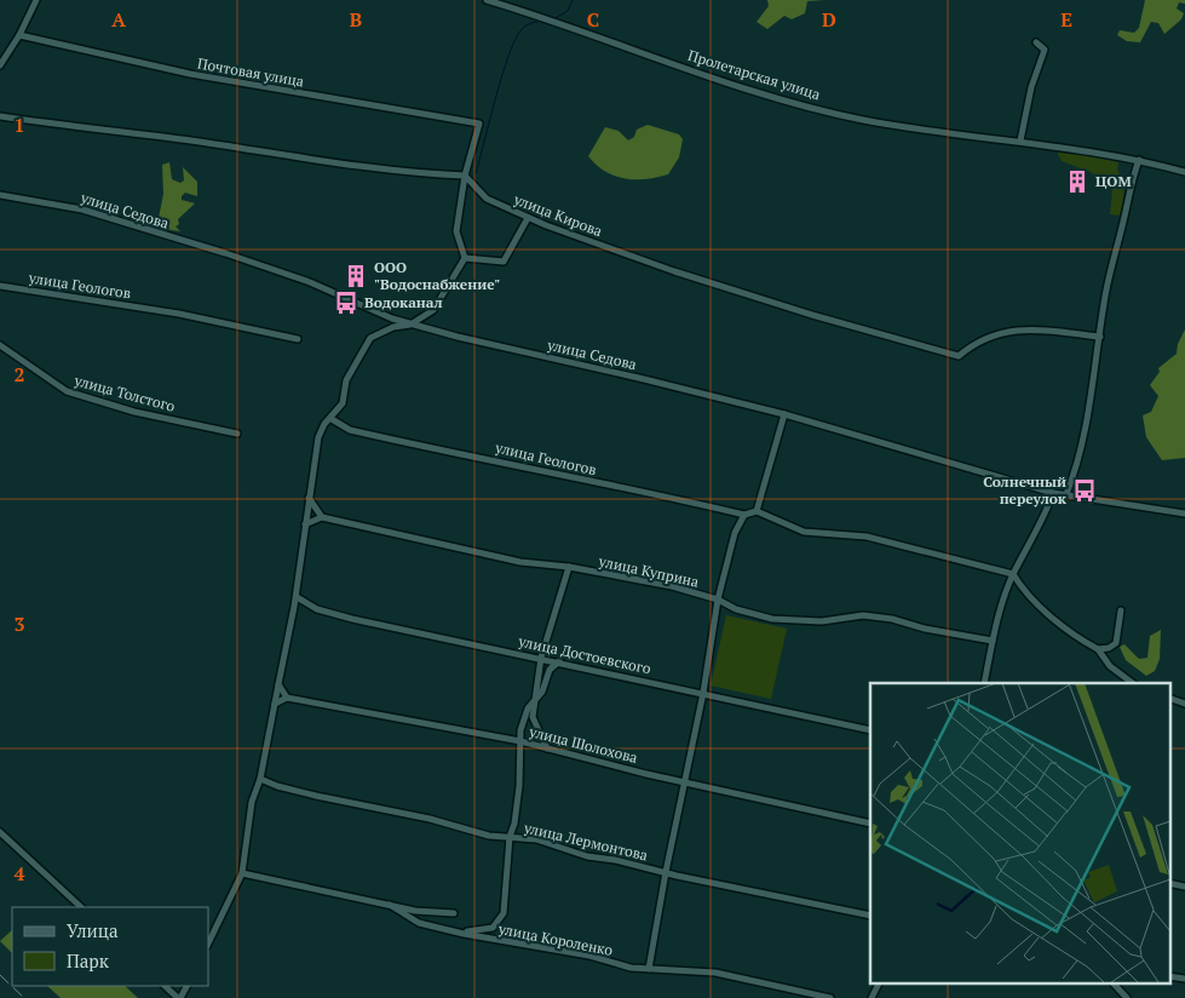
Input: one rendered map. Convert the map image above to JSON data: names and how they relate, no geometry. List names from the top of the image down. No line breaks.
{"streets":{"street":["Почтовая улица","Пролетарская улица","улица Седова","улица Кирова","улица Геологов","улица Толстого","улица Куприна","улица Достоевского","улица Шолохова","улица Лермонтова","улица Короленко"]},"crossings":[["Почтовая улица","улица Кирова"]],"places":{"building":["ЦОМ","ООО \"Водоснабжение\""],"bus stop":["Водоканал","Солнечный переулок"]},"legend":["Улица","Парк"],"grid":{"columns":["A","B","C","D","E"],"rows":["1","2","3","4"]}}
